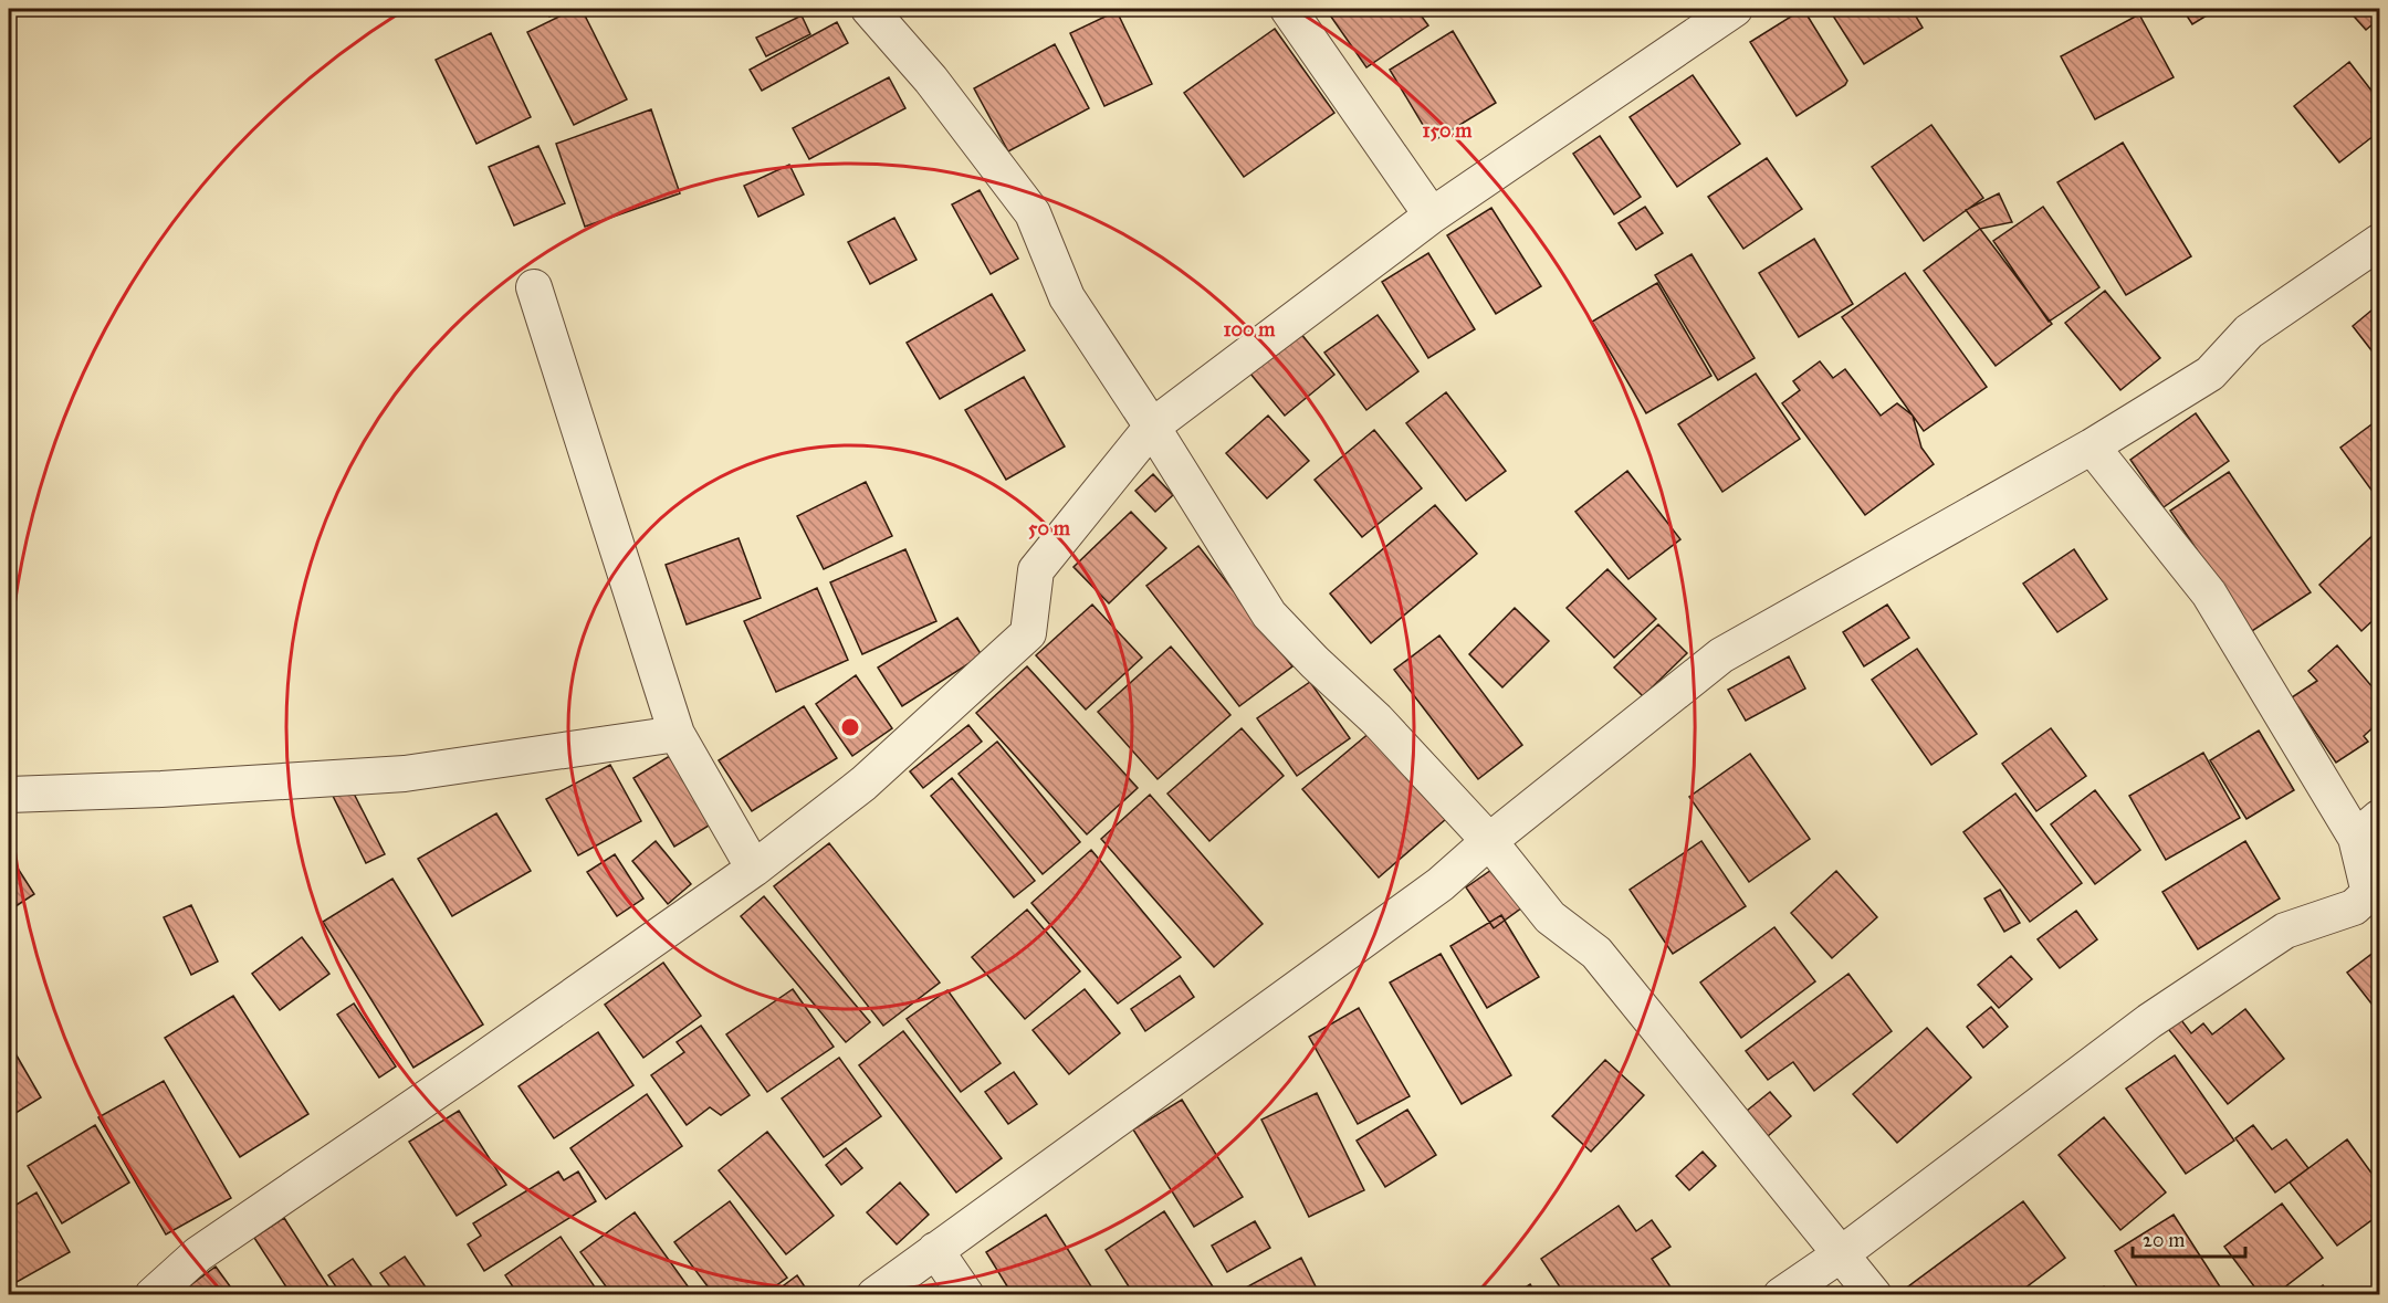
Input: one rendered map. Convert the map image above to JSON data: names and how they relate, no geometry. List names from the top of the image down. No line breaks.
{"scale_bar":"20 m","rings":["150 m","100 m","50 m"]}
